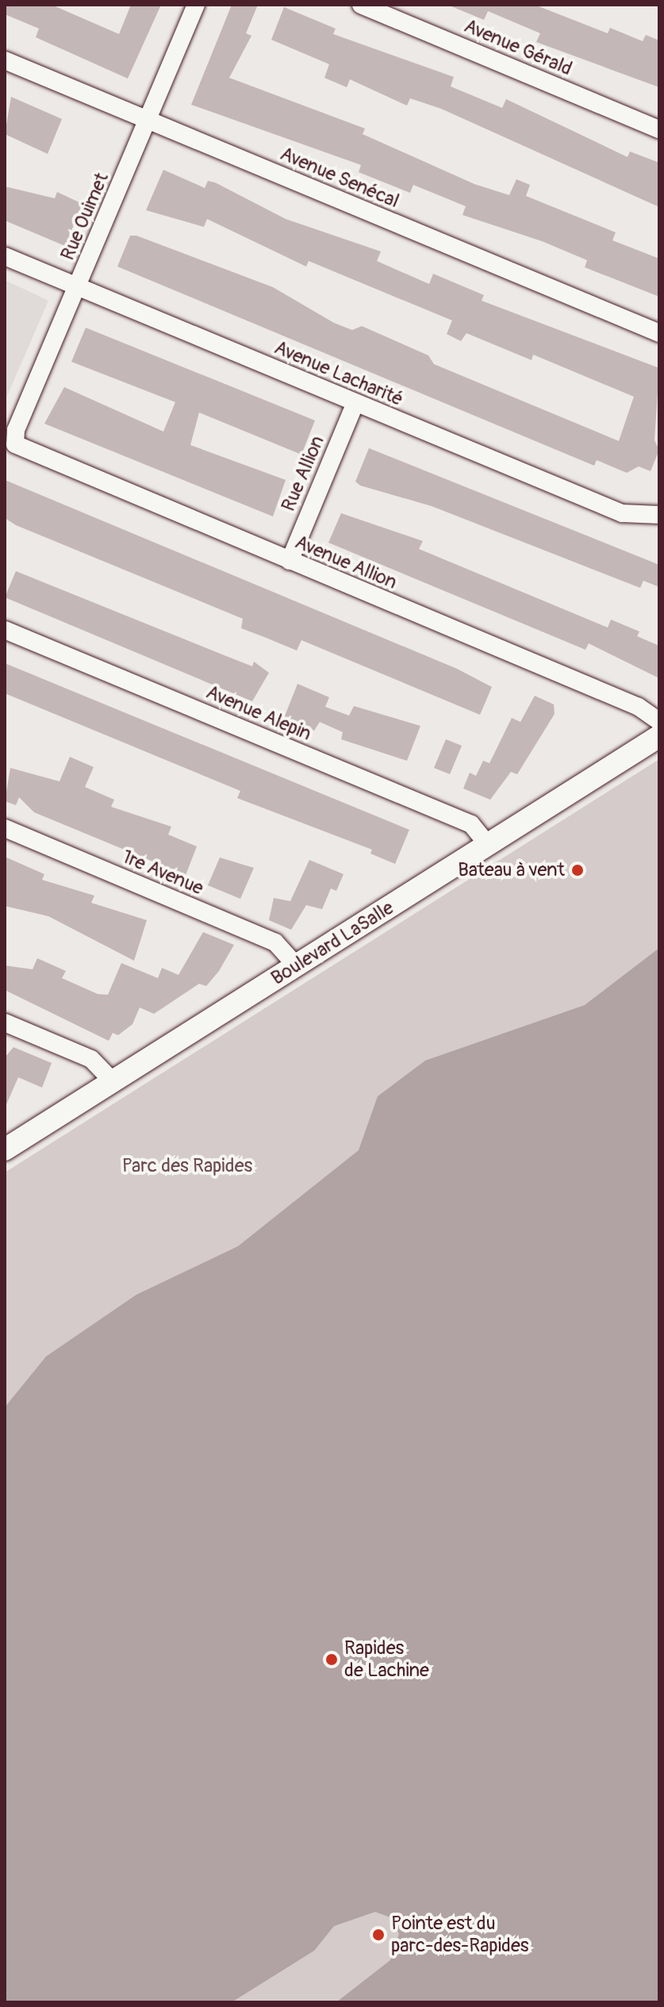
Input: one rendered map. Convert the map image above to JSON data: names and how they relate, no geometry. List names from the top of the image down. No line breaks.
{"streets":{"main road":["Boulevard LaSalle"],"street":["Avenue Gérald","Avenue Senécal","Rue Ouimet","Avenue Lacharité","Rue Allion","Avenue Allion","Avenue Alepin","1re Avenue"]},"crossings":[["Avenue Senécal","Rue Ouimet"],["Rue Ouimet","Avenue Lacharité"],["Rue Ouimet","Avenue Allion"],["Avenue Lacharité","Rue Allion"],["Rue Allion","Avenue Allion"],["Avenue Alepin","Boulevard LaSalle"],["1re Avenue","Boulevard LaSalle"]],"parks":["Parc des Rapides"],"places":["Bateau à vent","Rapides de Lachine","Pointe est du parc-des-Rapides"]}
